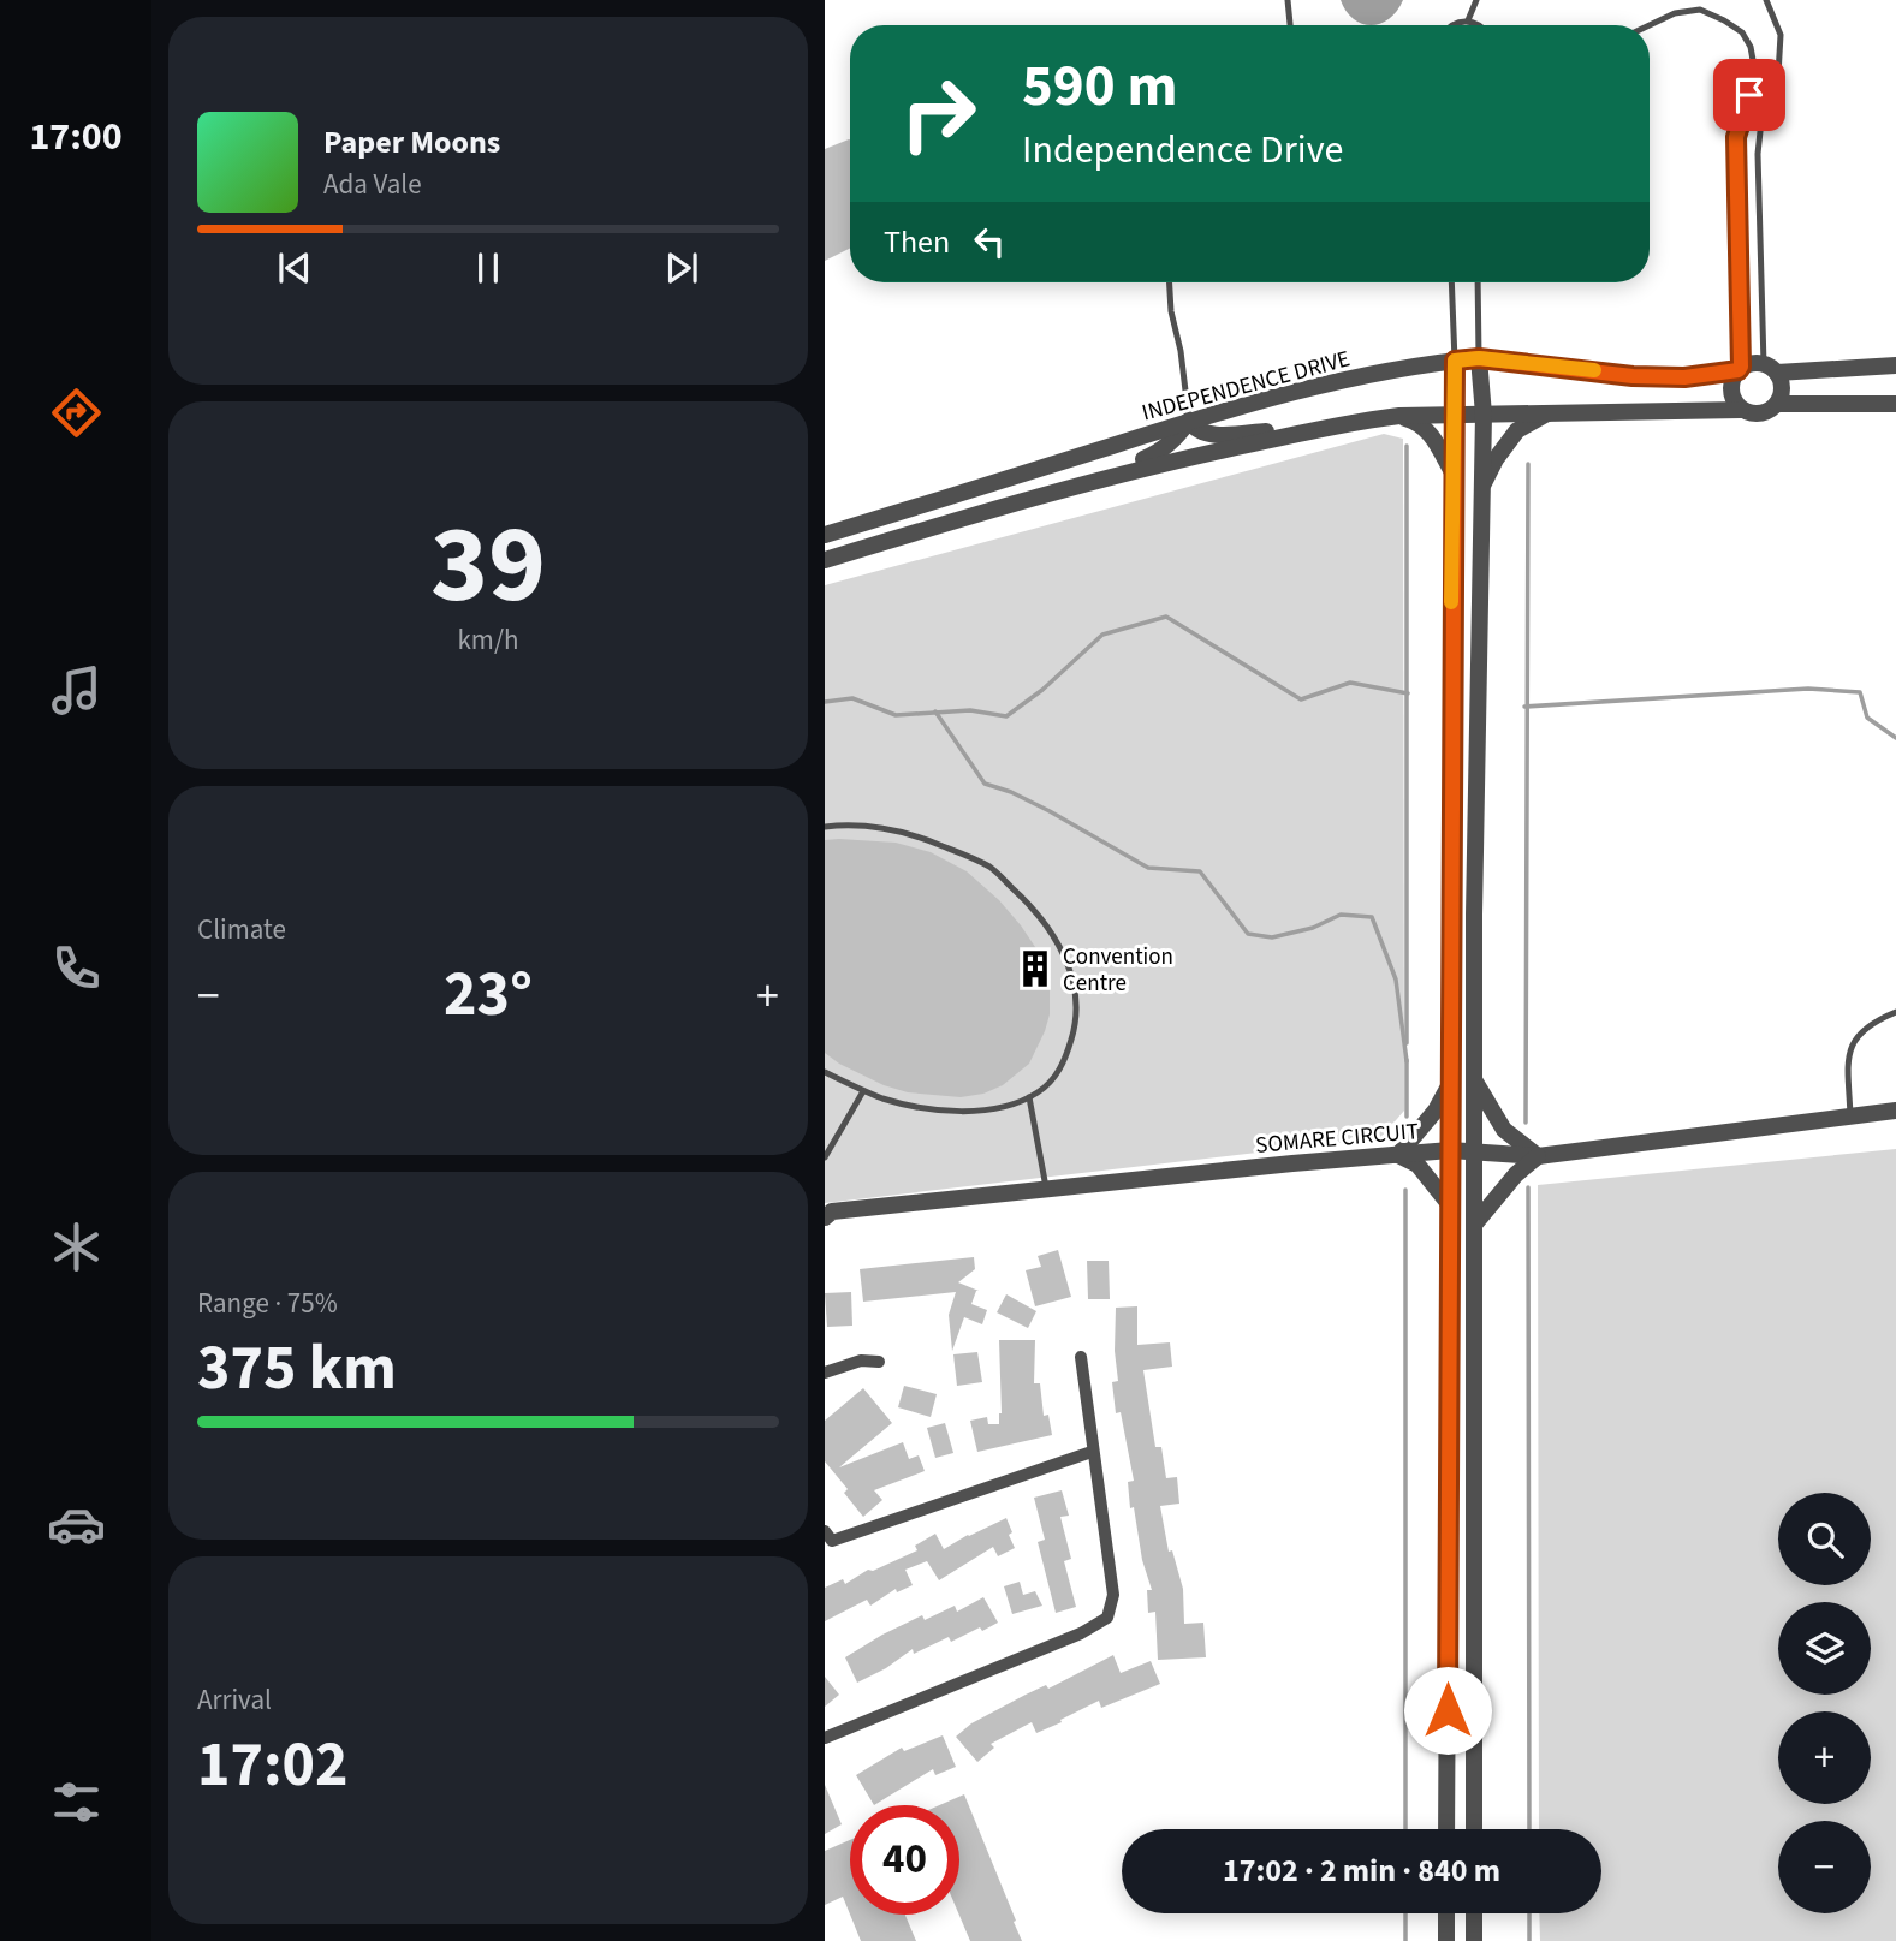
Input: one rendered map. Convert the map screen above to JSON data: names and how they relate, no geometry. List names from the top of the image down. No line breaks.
{"streets":{"street":["INDEPENDENCE DRIVE","SOMARE CIRCUIT"]},"places":{"building":["Convention Centre"]},"page":{"tabs":"17:00","turn":["590 m","Independence Drive"],"song":["Paper Moons","Ada Vale"],"then":"Then","tile":[["39","km/h"],"Climate",["Range · 75%","375 km"],["Arrival","17:02"]],"heat":["−","23°","+"],"map_buttons":["+","−"],"limit":"40","trip":"17:02 · 2 min · 840 m"}}
